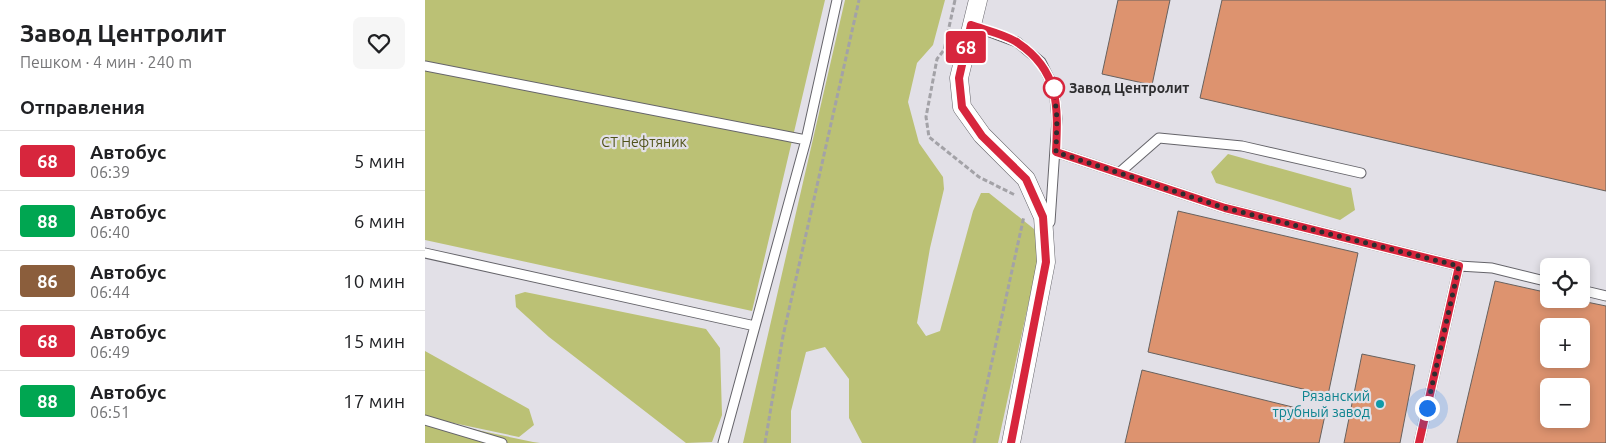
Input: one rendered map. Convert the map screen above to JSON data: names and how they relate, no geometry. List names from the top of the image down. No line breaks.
{"parks":["СТ Нефтяник"],"places":["Завод Центролит","Рязанский трубный завод"],"lines":["bus line 68"],"page":{"heading":[["Завод Центролит","Пешком · 4 мин · 240 m"],"Отправления"],"on_map":"68","list":[{"mark":"68","name":"Автобус","note":"06:39","value":"5 мин"},{"mark":"88","name":"Автобус","note":"06:40","value":"6 мин"},{"mark":"86","name":"Автобус","note":"06:44","value":"10 мин"},{"mark":"68","name":"Автобус","note":"06:49","value":"15 мин"},{"mark":"88","name":"Автобус","note":"06:51","value":"17 мин"}],"map_buttons":["+","−"]}}
